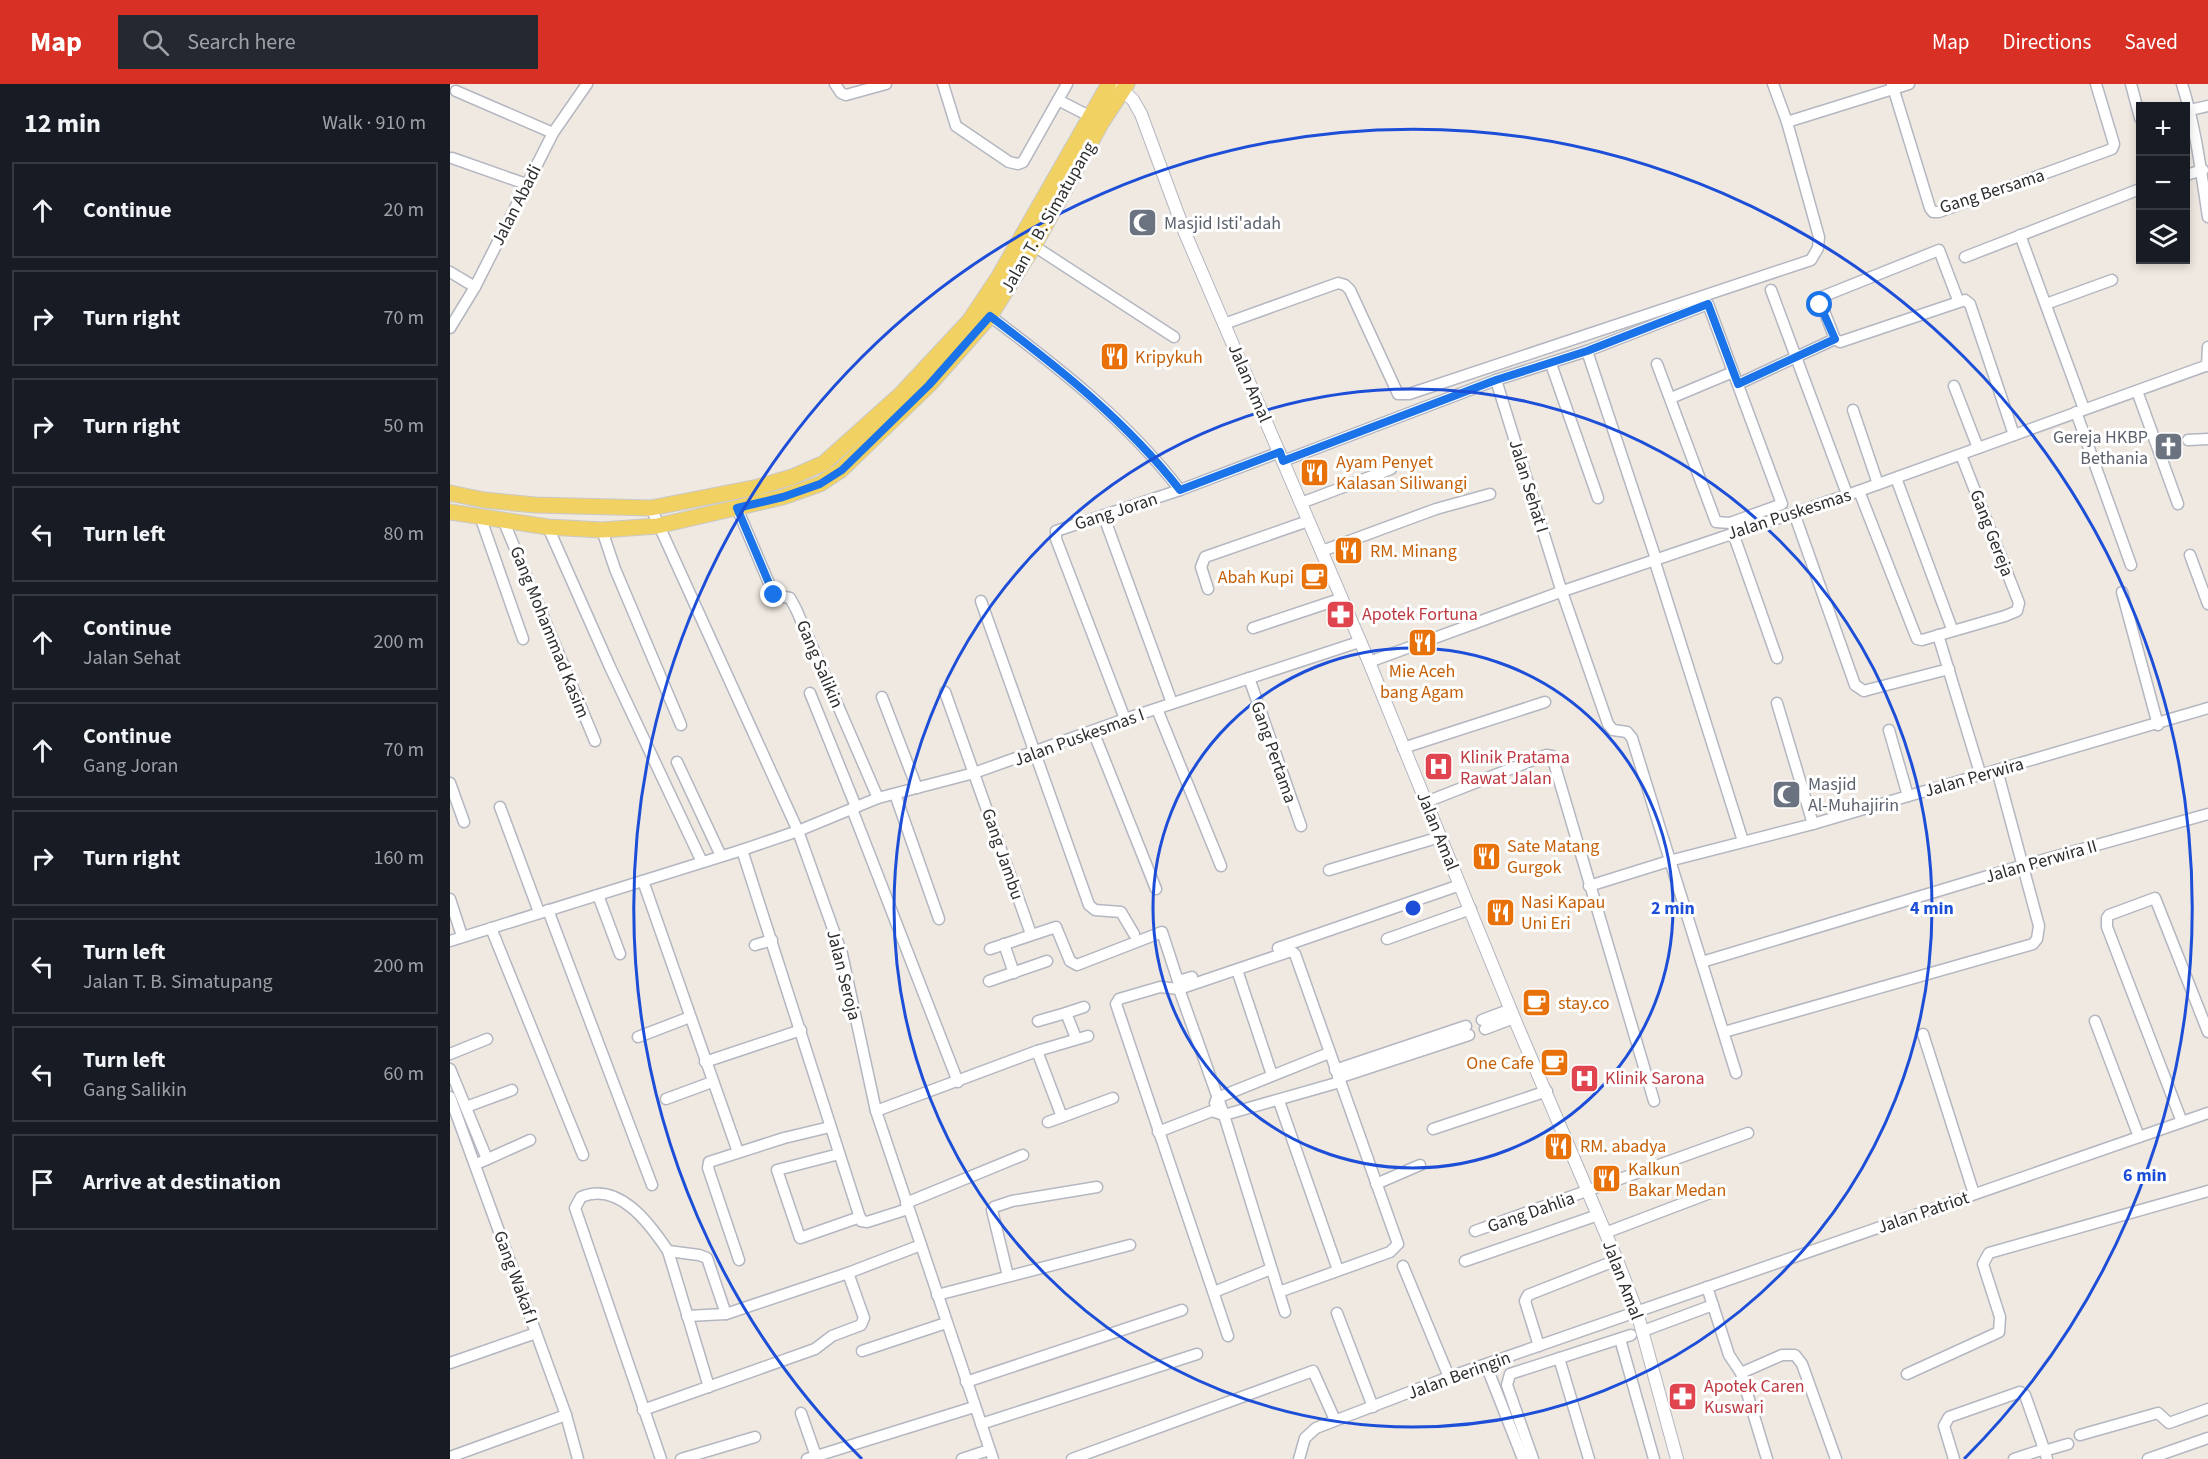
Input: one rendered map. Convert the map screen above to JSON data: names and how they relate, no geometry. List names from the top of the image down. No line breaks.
{"streets":{"main road":["Jalan T. B. Simatupang"],"street":["Gang Bersama","Jalan Abadi","Jalan Amal","Jalan Sehat I","Gang Joran","Jalan Puskesmas","Gang Gereja","Gang Mohammad Kasim","Gang Salikin","Jalan Puskesmas I","Gang Pertama","Jalan Perwira","Gang Jambu","Jalan Perwira II","Jalan Seroja","Gang Dahlia","Jalan Patriot","Gang Wakaf I","Jalan Beringin"]},"crossings":[["Jalan T. B. Simatupang","Jalan Amal"],["Jalan T. B. Simatupang","Gang Mohammad Kasim"],["Jalan T. B. Simatupang","Gang Salikin"],["Jalan T. B. Simatupang","Jalan Seroja"],["Jalan Amal","Gang Joran"],["Jalan Amal","Jalan Puskesmas"],["Jalan Amal","Jalan Puskesmas I"],["Jalan Amal","Gang Dahlia"],["Jalan Amal","Jalan Patriot"],["Jalan Amal","Jalan Beringin"],["Jalan Sehat I","Gang Joran"],["Jalan Sehat I","Jalan Puskesmas"],["Jalan Sehat I","Jalan Perwira"],["Jalan Sehat I","Jalan Perwira II"],["Gang Joran","Jalan Puskesmas I"],["Jalan Puskesmas","Gang Gereja"],["Gang Salikin","Jalan Puskesmas I"],["Jalan Puskesmas I","Gang Pertama"],["Jalan Puskesmas I","Gang Jambu"],["Jalan Puskesmas I","Jalan Seroja"],["Jalan Patriot","Jalan Beringin"]],"places":{"mosque":["Masjid Isti'adah","Masjid Al-Muhajirin"],"restaurant":["Kripykuh","Ayam Penyet Kalasan Siliwangi","RM. Minang","Mie Aceh bang Agam","Sate Matang Gurgok","Nasi Kapau Uni Eri","RM. abadya","Kalkun Bakar Medan"],"church":["Gereja HKBP Bethania"],"cafe":["Abah Kupi","stay.co","One Cafe"],"pharmacy":["Apotek Fortuna","Apotek Caren Kuswari"],"hospital":["Klinik Pratama Rawat Jalan","Klinik Sarona"]},"page":{"header":"Map","search":"Search here","nav":["Map","Directions","Saved"],"heading":["12 min","Walk · 910 m"],"map_buttons":["+","−"],"list":[["Continue","20 m"],["Turn right","70 m"],["Turn right","50 m"],["Turn left","80 m"],["Continue","Jalan Sehat","200 m"],["Continue","Gang Joran","70 m"],["Turn right","160 m"],["Turn left","Jalan T. B. Simatupang","200 m"],["Turn left","Gang Salikin","60 m"],"Arrive at destination"]},"rings":["2 min","4 min","6 min"]}
